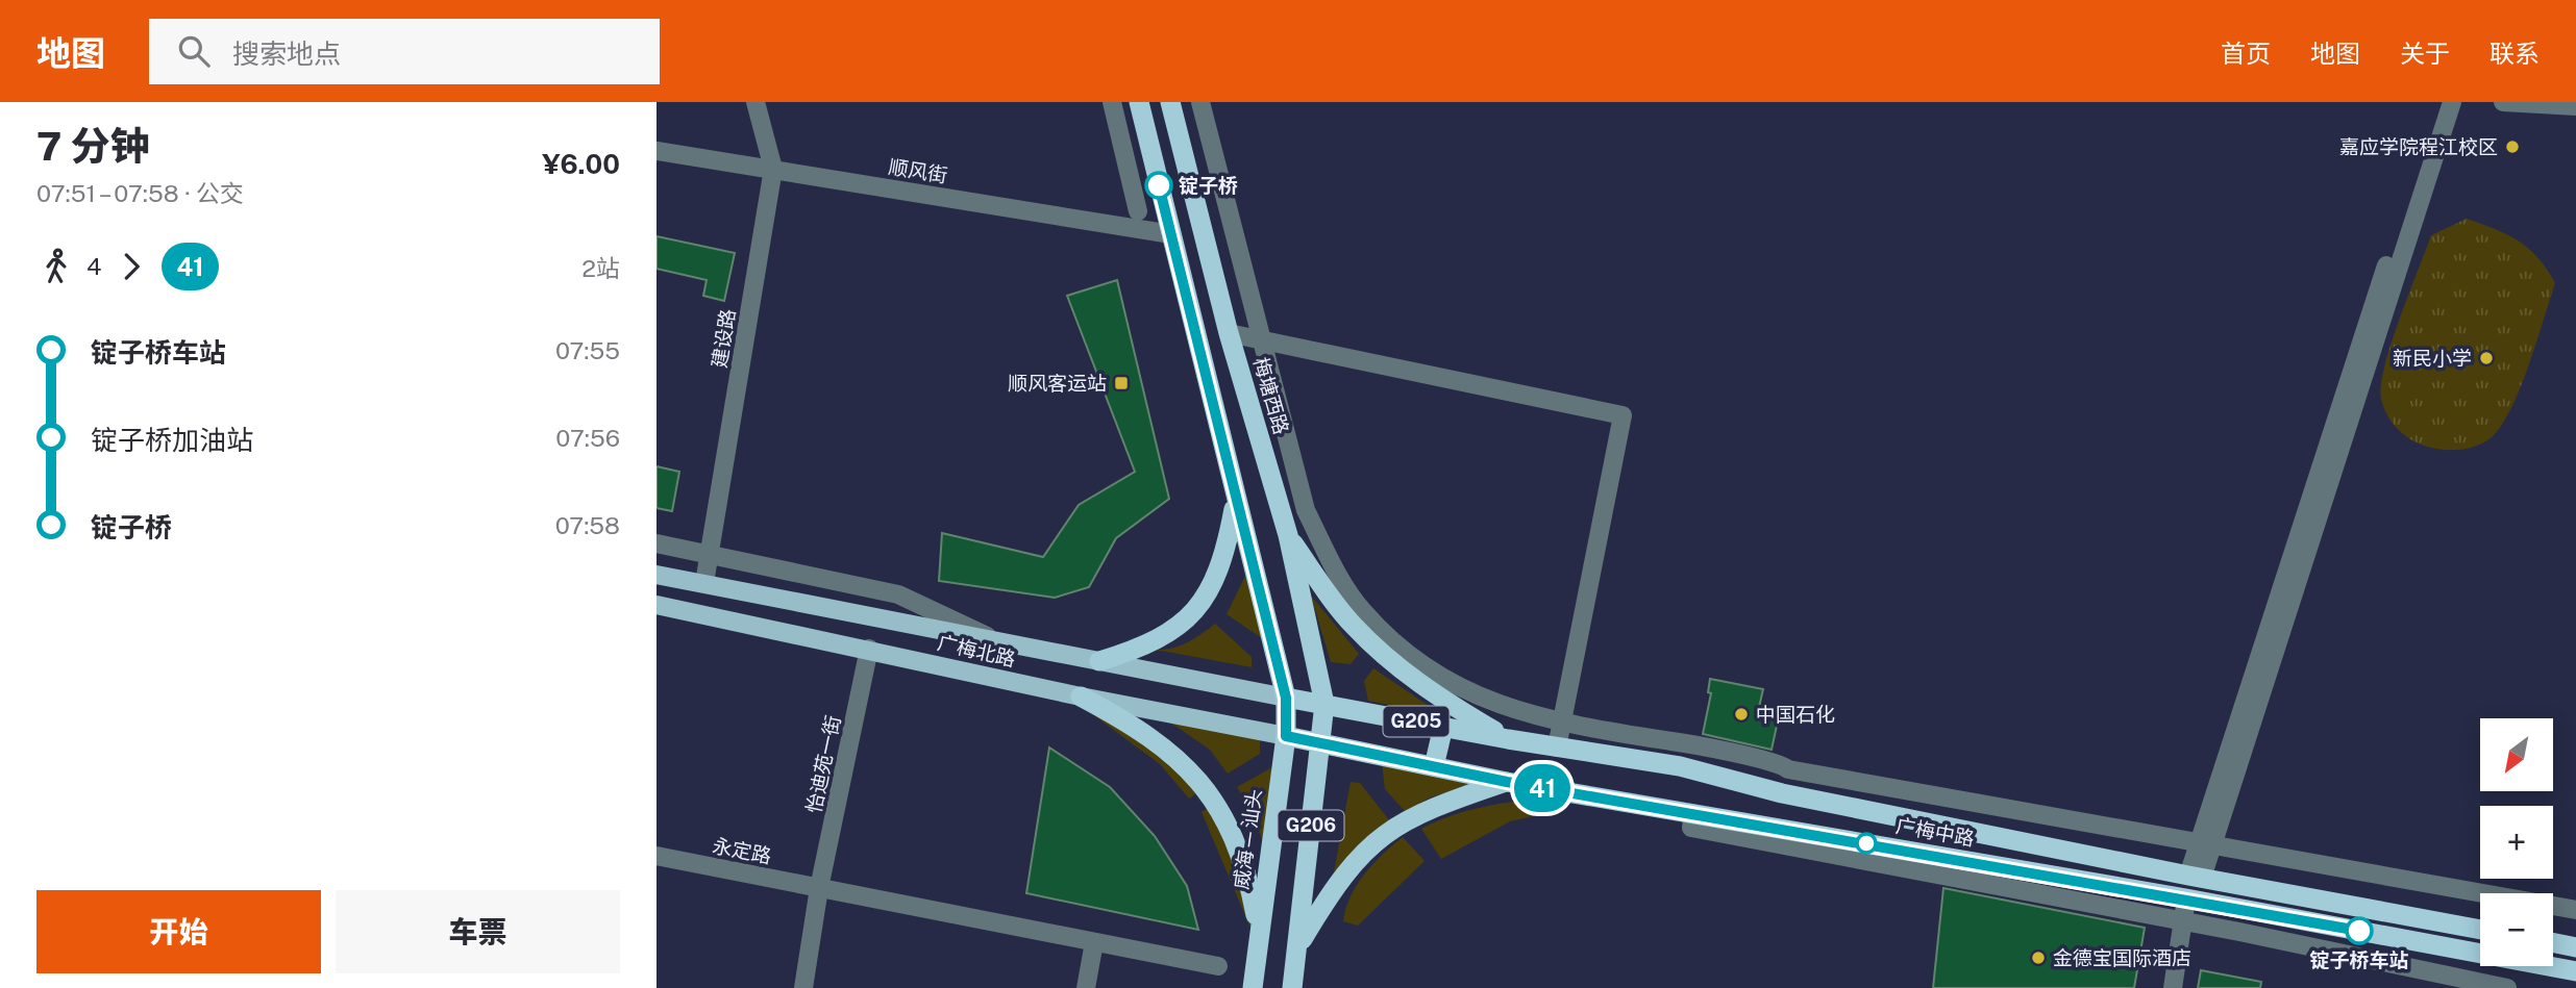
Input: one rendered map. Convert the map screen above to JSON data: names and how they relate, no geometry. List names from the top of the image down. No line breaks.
{"streets":{"highway":["梅塘西路","G205","G206","广梅中路","威海—汕头"],"main road":["广梅北路"],"street":["顺风街","建设路","怡迪苑一街","永定路"]},"crossings":[["顺风街","建设路"],["顺风街","G206"],["建设路","广梅北路"],["梅塘西路","G206"],["梅塘西路","广梅中路"],["广梅北路","怡迪苑一街"],["广梅北路","G206"],["广梅北路","广梅中路"],["广梅北路","威海—汕头"],["怡迪苑一街","永定路"],["G206","广梅中路"],["G206","威海—汕头"],["广梅中路","威海—汕头"]],"places":{"other":["嘉应学院程江校区","锭子桥","新民小学","中国石化","锭子桥车站","金德宝国际酒店"],"transit":["顺风客运站"]},"lines":["bus line 41"],"north":"bottom left","page":{"header":"地图","search":"搜索地点","nav":["首页","地图","关于","联系"],"heading":["7 分钟","07:51 – 07:58 · 公交","¥6.00"],"on_map":"41","legs":["4","41","2站"],"list":[{"name":"锭子桥车站","value":"07:55"},{"name":"锭子桥加油站","value":"07:56"},{"name":"锭子桥","value":"07:58"}],"map_buttons":["+","−"],"buttons":["开始","车票"]}}
